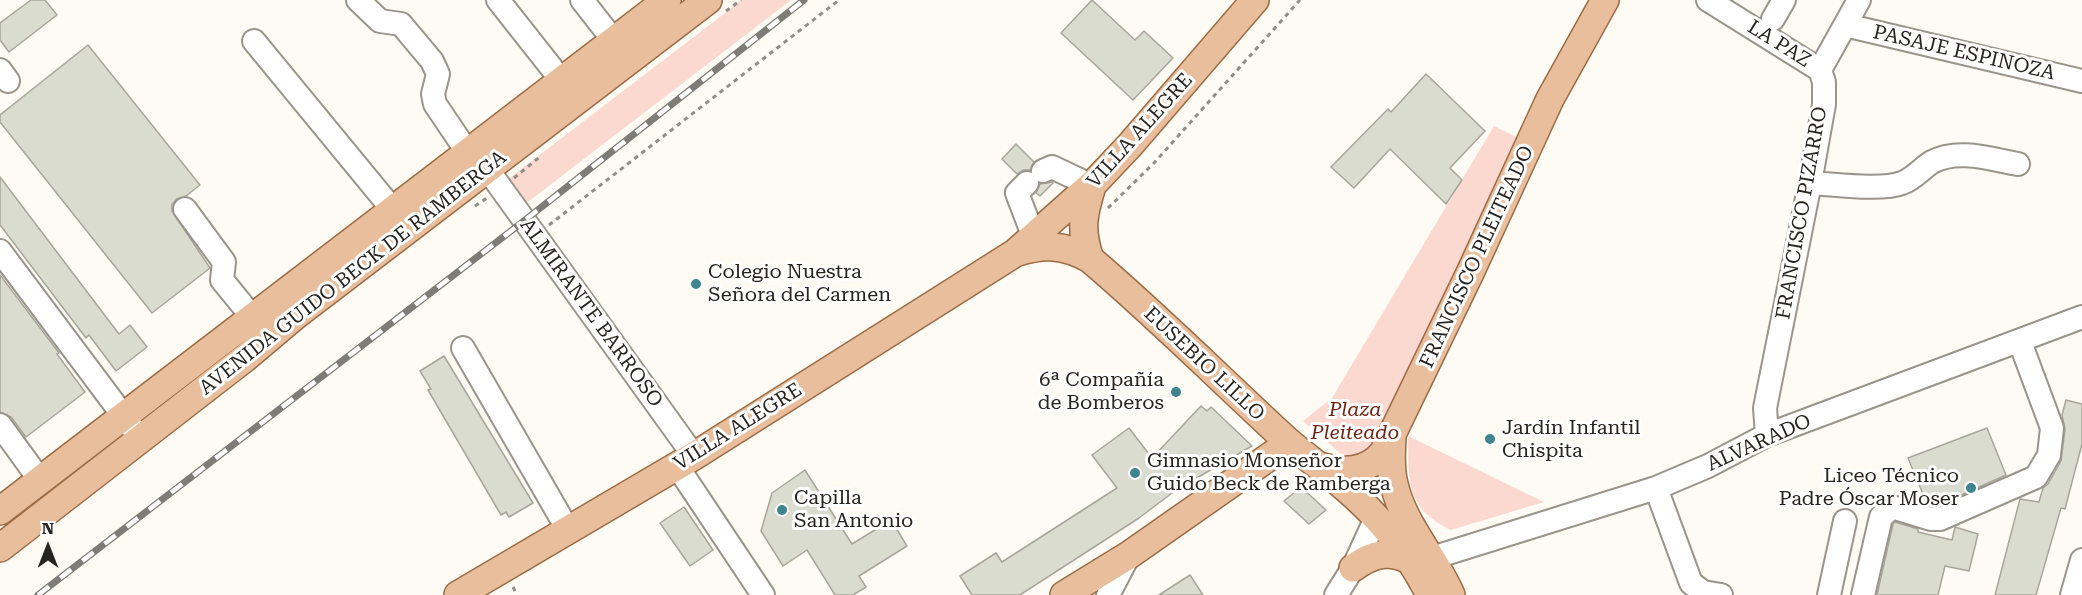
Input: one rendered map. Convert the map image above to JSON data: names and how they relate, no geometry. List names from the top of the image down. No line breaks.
{"streets":{"main road":["VILLA ALEGRE","FRANCISCO PLEITEADO","AVENIDA GUIDO BECK DE RAMBERGA","EUSEBIO LILLO"],"street":["LA PAZ","PASAJE ESPINOZA","FRANCISCO PIZARRO","ALMIRANTE BARROSO","ALVARADO"]},"crossings":[["LA PAZ","FRANCISCO PIZARRO"],["VILLA ALEGRE","ALMIRANTE BARROSO"],["VILLA ALEGRE","EUSEBIO LILLO"],["FRANCISCO PIZARRO","ALVARADO"],["FRANCISCO PLEITEADO","EUSEBIO LILLO"],["AVENIDA GUIDO BECK DE RAMBERGA","ALMIRANTE BARROSO"],["EUSEBIO LILLO","ALVARADO"]],"parks":["Plaza Pleiteado"],"places":["Colegio Nuestra Señora del Carmen","6ª Compañía de Bomberos","Jardín Infantil Chispita","Gimnasio Monseñor Guido Beck de Ramberga","Liceo Técnico Padre Óscar Moser","Capilla San Antonio"],"north":"top"}
